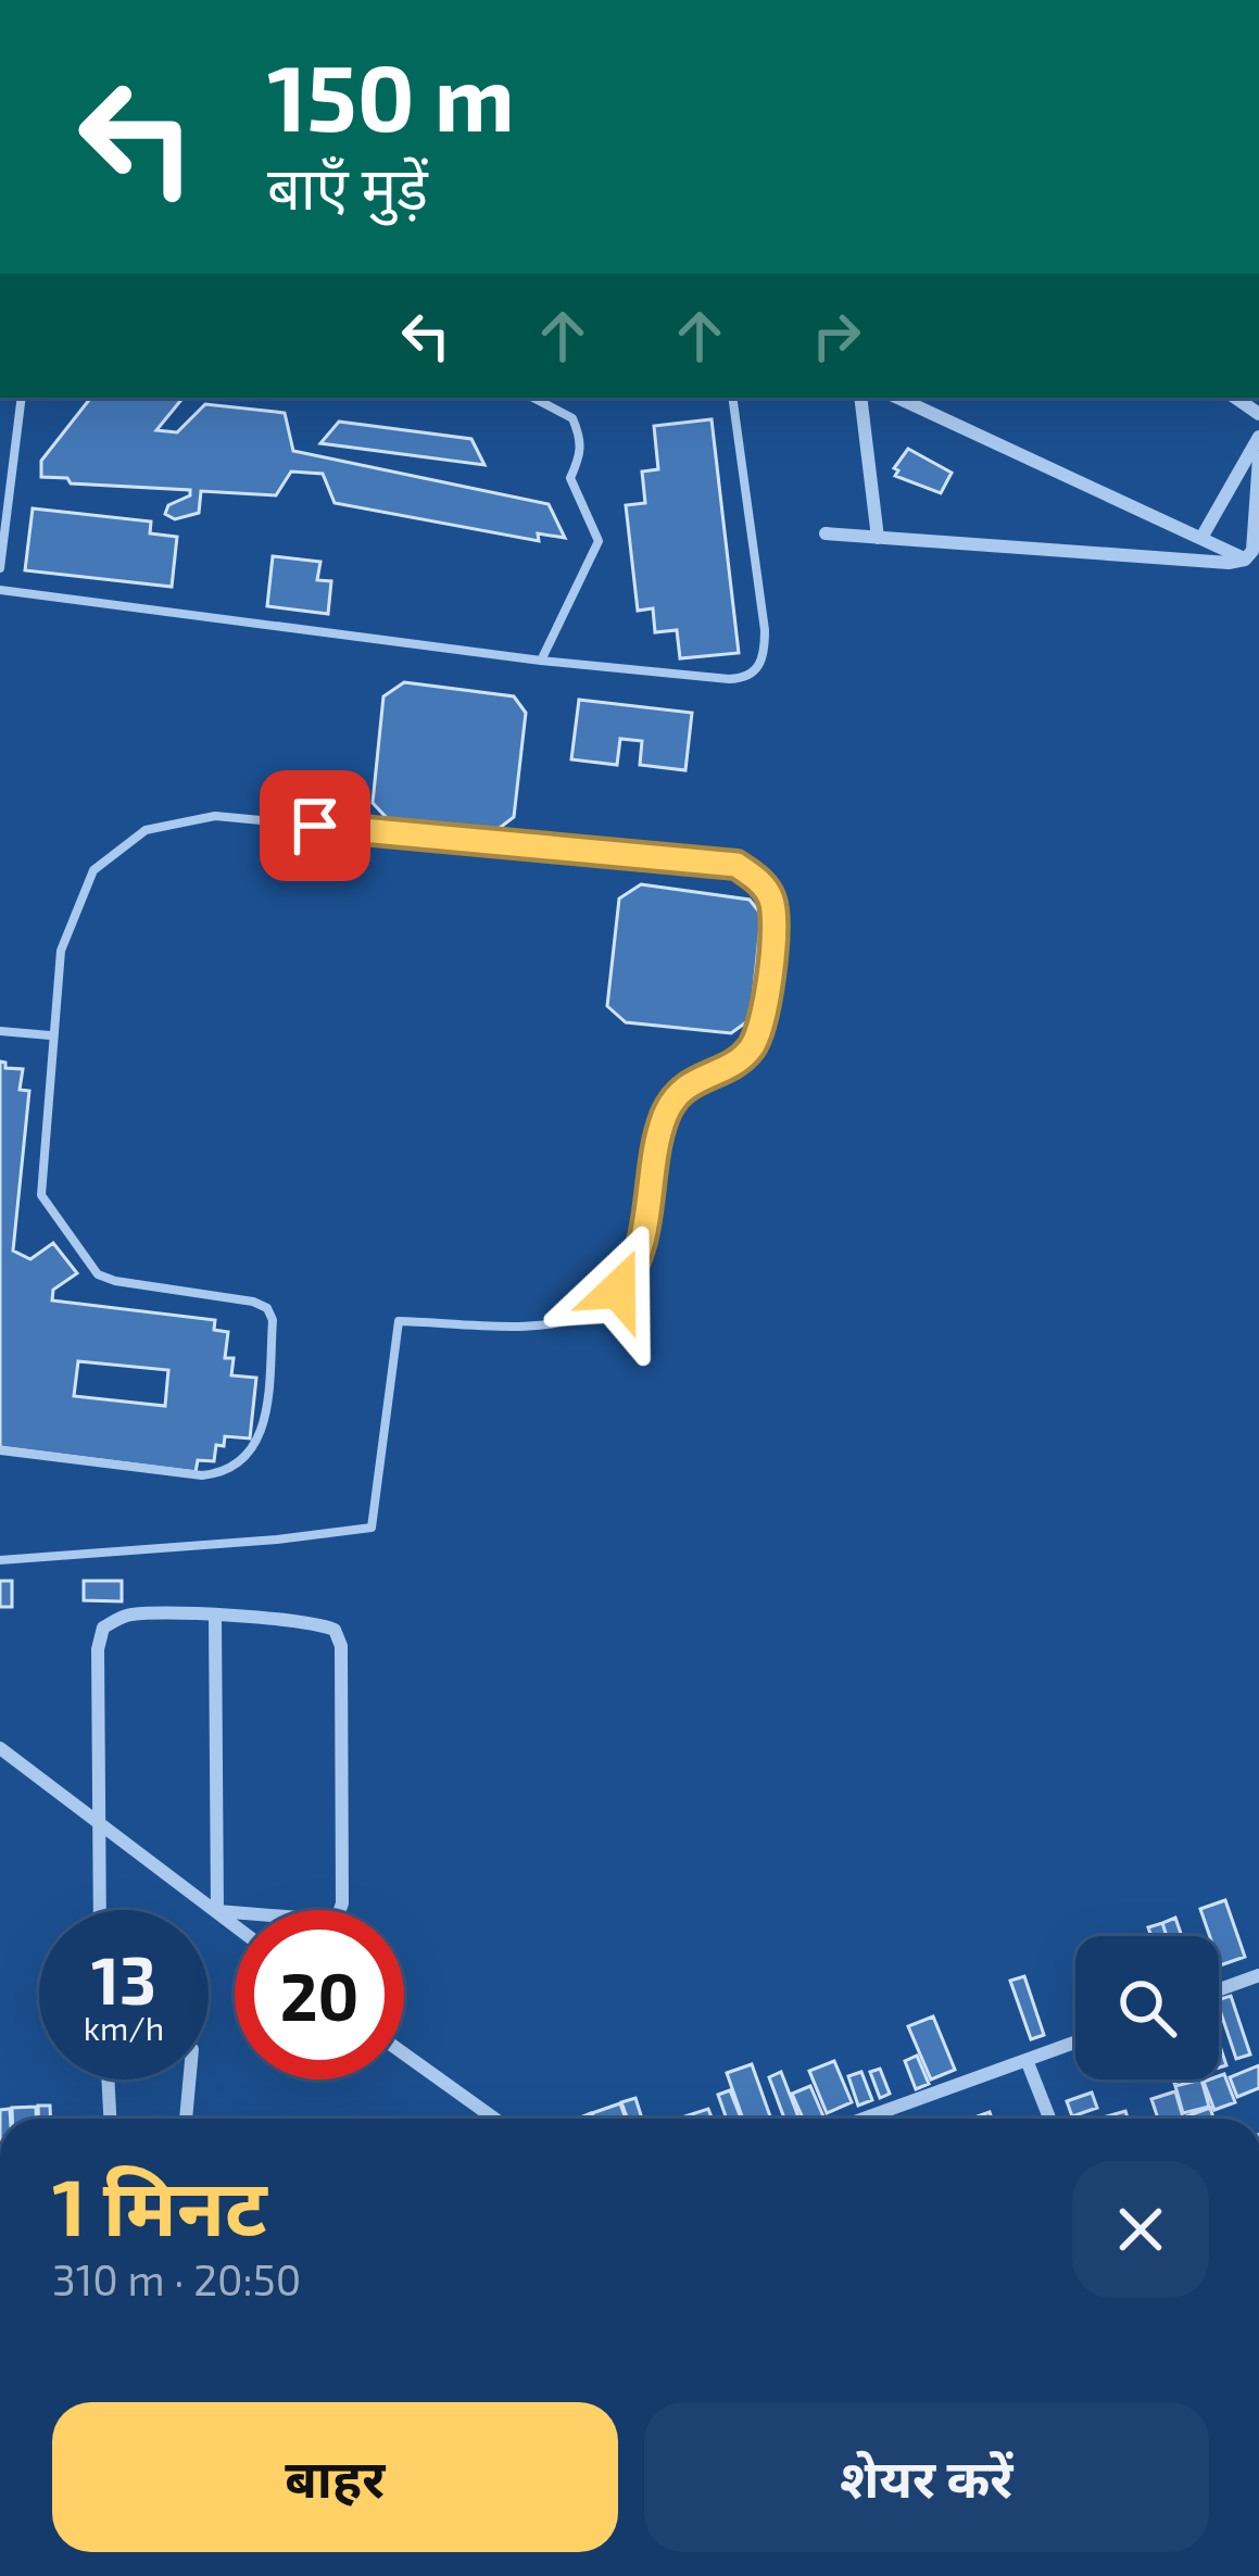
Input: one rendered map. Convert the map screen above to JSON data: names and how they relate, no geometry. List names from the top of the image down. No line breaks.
{"page":{"turn":["150 m","बाएँ मुड़ें"],"speed":"13 km/h","limit":"20","heading":["1 मिनट","310 m · 20:50"],"buttons":["बाहर","शेयर करें"]}}
